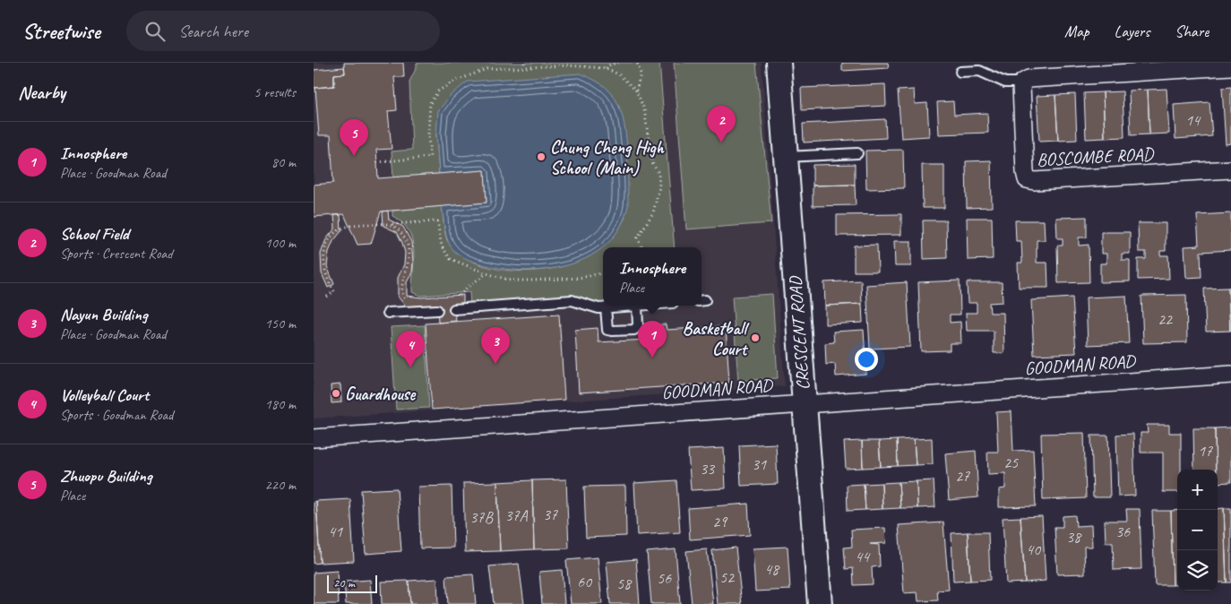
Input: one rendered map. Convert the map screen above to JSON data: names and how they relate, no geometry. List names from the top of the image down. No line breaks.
{"streets":{"street":["BOSCOMBE ROAD","CRESCENT ROAD","GOODMAN ROAD"]},"crossings":[["CRESCENT ROAD","GOODMAN ROAD"]],"places":["Chung Cheng High School (Main)","Basketball Court","Guardhouse"],"house_numbers":["14","22","17","25","31","33","27","37","37A","37B","29","41","36","38","40","44","48","52","56","60","58"],"scale_bar":"20 m","page":{"header":"Streetwise","search":"Search here","nav":["Map","Layers","Share"],"heading":["Nearby","5 results"],"pins":["2","5","1","3","4"],"list":[{"mark":"1","name":"Innosphere","note":"Place · Goodman Road","value":"80 m"},{"mark":"2","name":"School Field","note":"Sports · Crescent Road","value":"100 m"},{"mark":"3","name":"Nayun Building","note":"Place · Goodman Road","value":"150 m"},{"mark":"4","name":"Volleyball Court","note":"Sports · Goodman Road","value":"180 m"},{"mark":"5","name":"Zhuopu Building","note":"Place","value":"220 m"}],"popup":["Innosphere","Place"],"map_buttons":["+","−"],"scale":"20 m"}}
